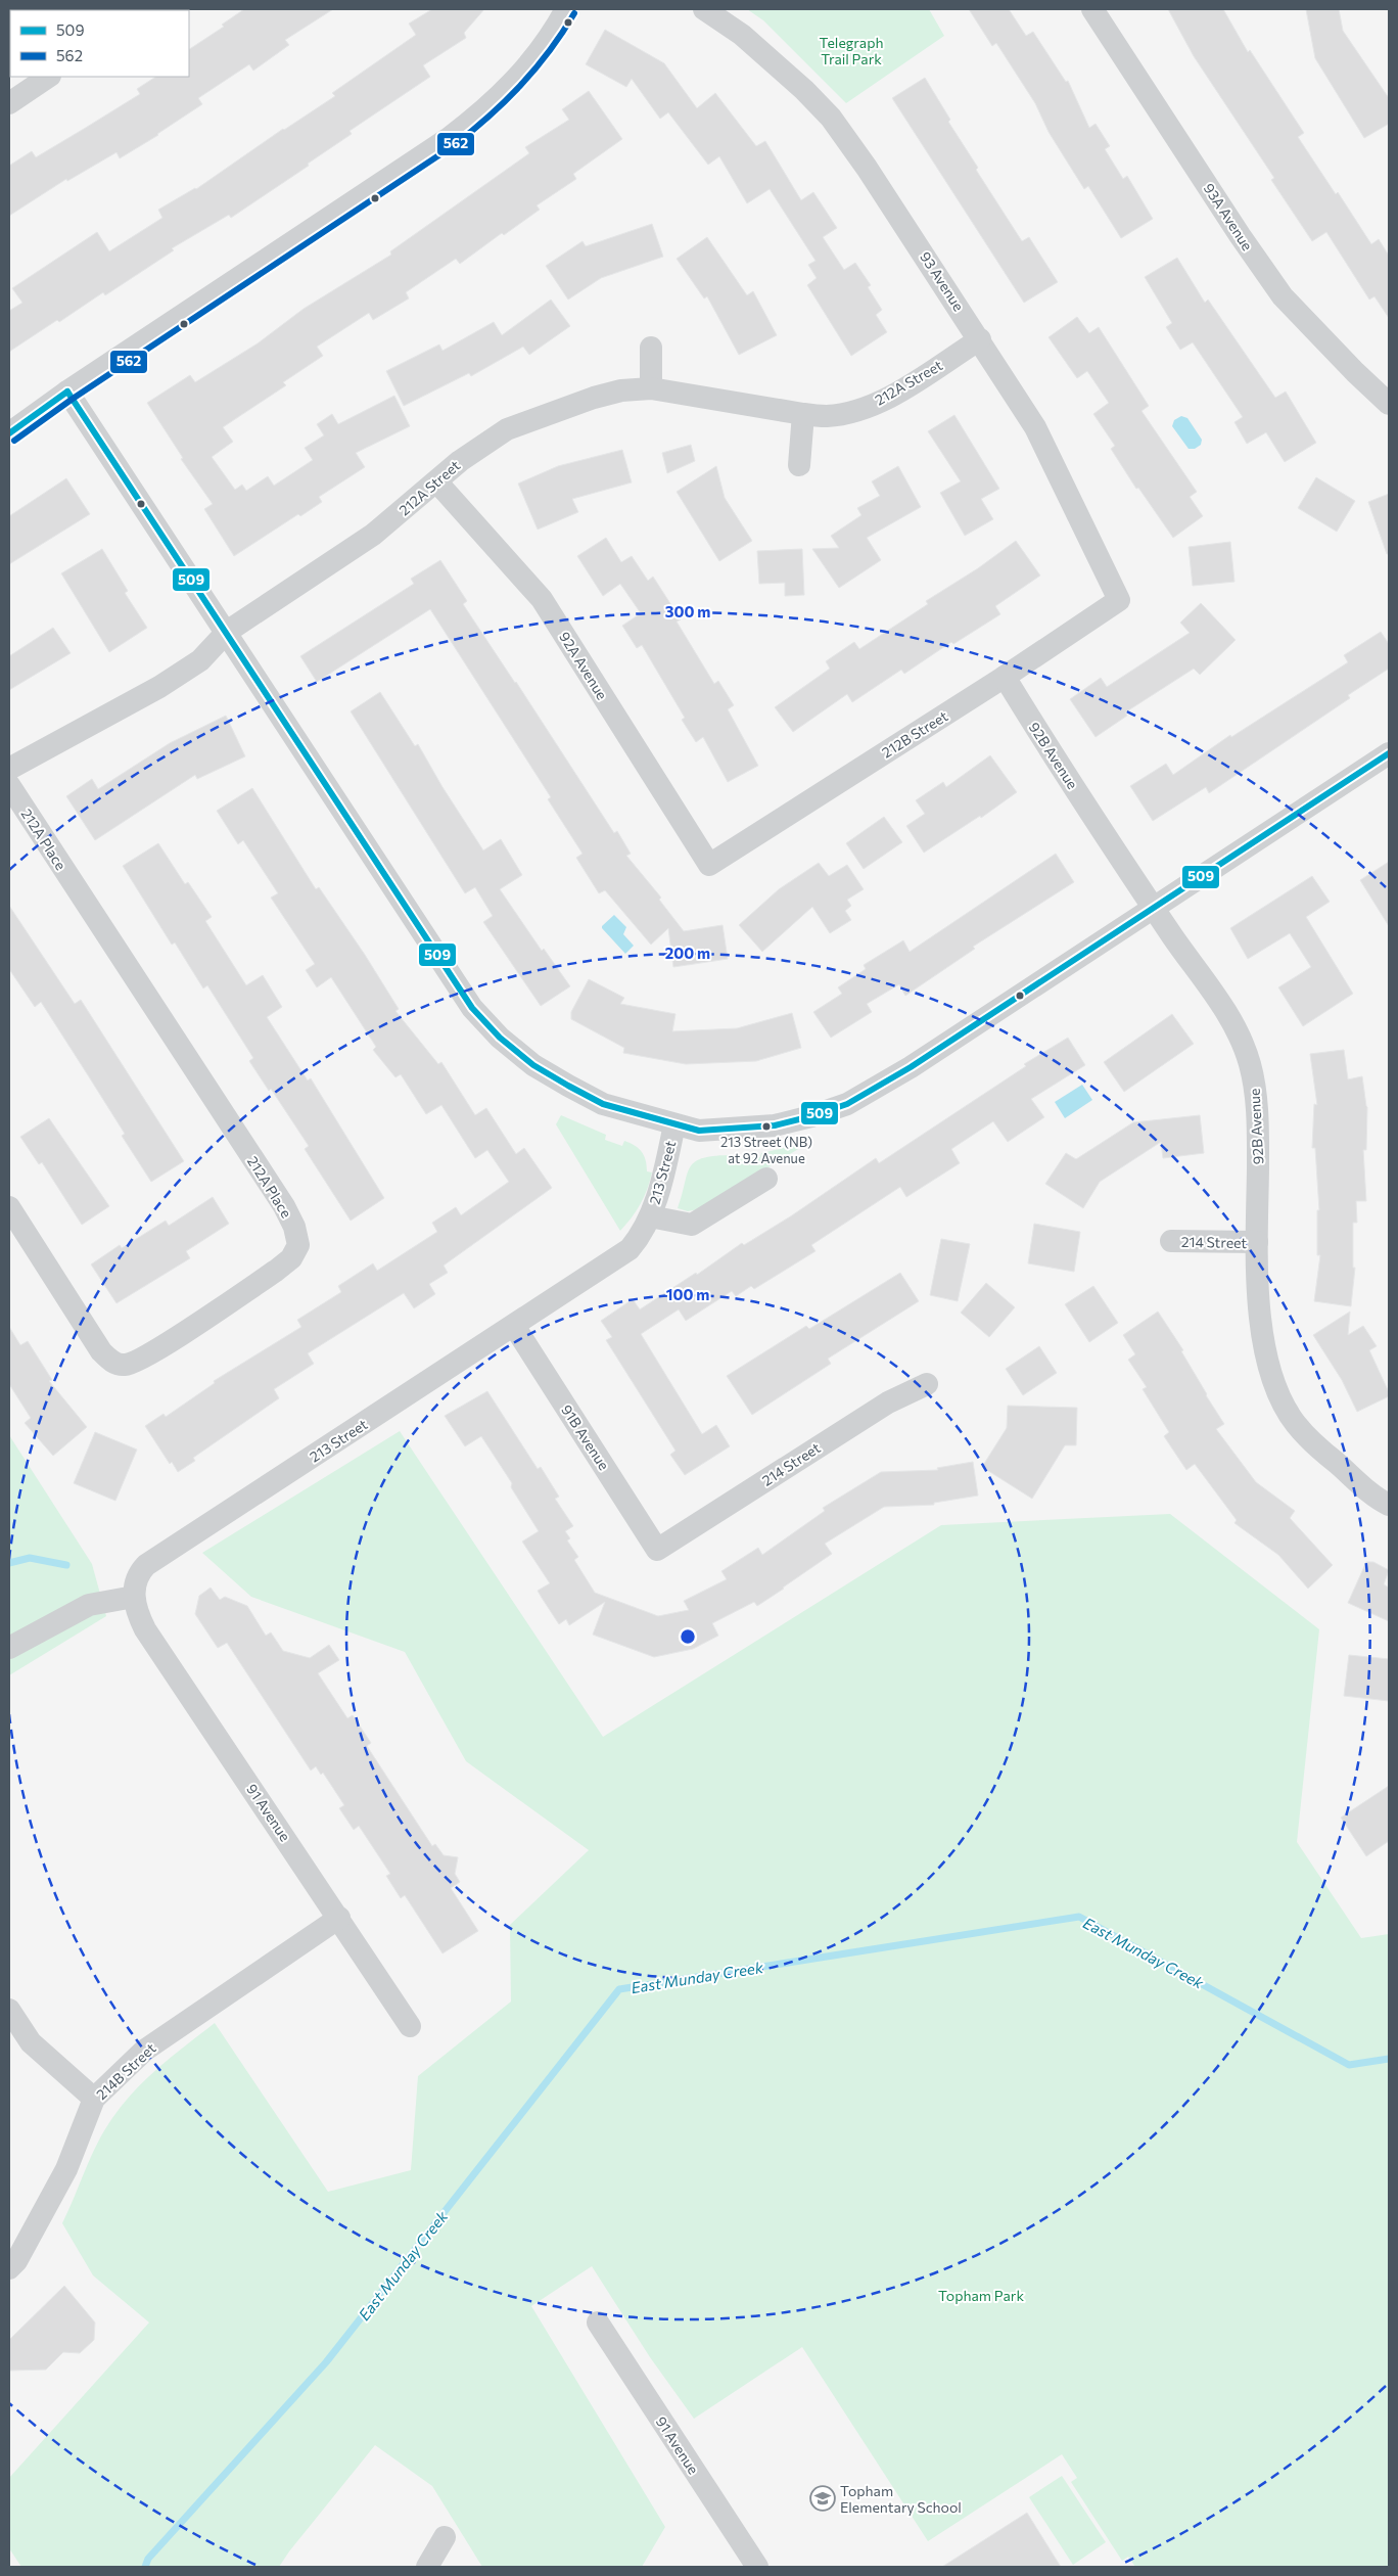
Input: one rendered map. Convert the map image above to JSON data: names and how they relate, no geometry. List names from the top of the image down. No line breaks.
{"streets":{"street":["93A Avenue","93 Avenue","212A Street","92A Avenue","212B Street","92B Avenue","212A Place","213 Street","214 Street","91B Avenue","91 Avenue","214B Street"]},"crossings":[["93 Avenue","212A Street"],["93 Avenue","212B Street"],["212A Street","92A Avenue"],["92A Avenue","212B Street"],["212B Street","92B Avenue"],["92B Avenue","213 Street"],["92B Avenue","214 Street"],["213 Street","91B Avenue"],["213 Street","91 Avenue"],["214 Street","91B Avenue"],["91 Avenue","214B Street"]],"water":["East Munday Creek"],"parks":["Telegraph Trail Park","Topham Park"],"places":{"other":["213 Street (NB) at 92 Avenue"],"school or university":["Topham Elementary School"]},"lines":["transit line 562","transit line 509"],"legend":["509","562"],"rings":["300 m","200 m","100 m"]}
